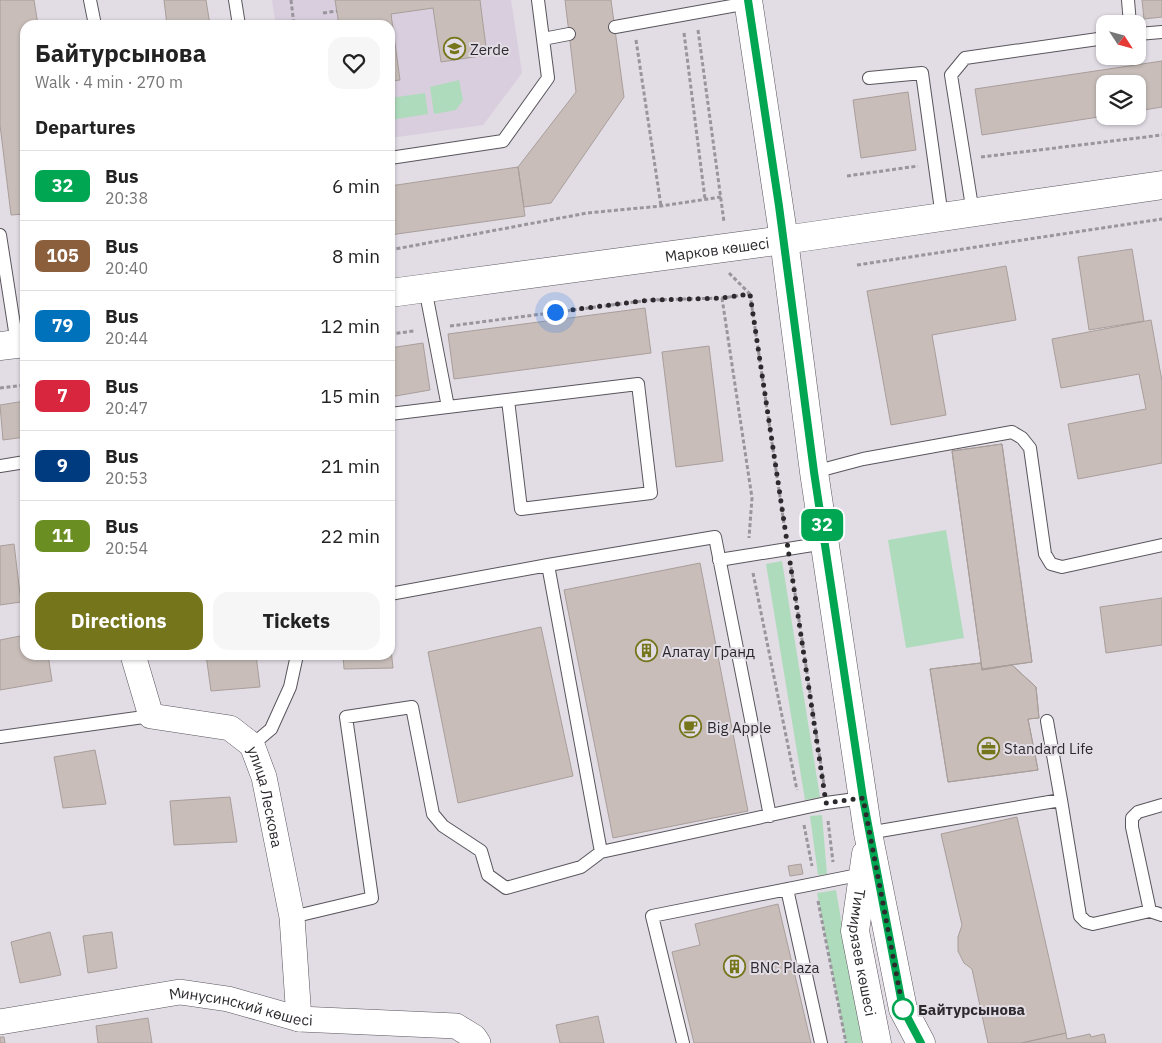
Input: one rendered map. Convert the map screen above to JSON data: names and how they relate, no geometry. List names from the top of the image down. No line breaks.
{"streets":{"street":["Марков көшесі","улица Лескова","Тимирязев көшесі","Минусинский көшесі"]},"crossings":[["Марков көшесі","Тимирязев көшесі"],["улица Лескова","Минусинский көшесі"]],"places":{"school or university":["Zerde"],"building":["Алатау Гранд","BNC Plaza"],"cafe":["Big Apple"],"office":["Standard Life"],"other":["Байтурсынова"]},"lines":["bus line 32"],"north":"bottom right","page":{"on_map":"32","heading":[["Байтурсынова","Walk · 4 min · 270 m"],"Departures"],"list":[{"mark":"32","name":"Bus","note":"20:38","value":"6 min"},{"mark":"105","name":"Bus","note":"20:40","value":"8 min"},{"mark":"79","name":"Bus","note":"20:44","value":"12 min"},{"mark":"7","name":"Bus","note":"20:47","value":"15 min"},{"mark":"9","name":"Bus","note":"20:53","value":"21 min"},{"mark":"11","name":"Bus","note":"20:54","value":"22 min"}],"buttons":["Directions","Tickets"]}}
